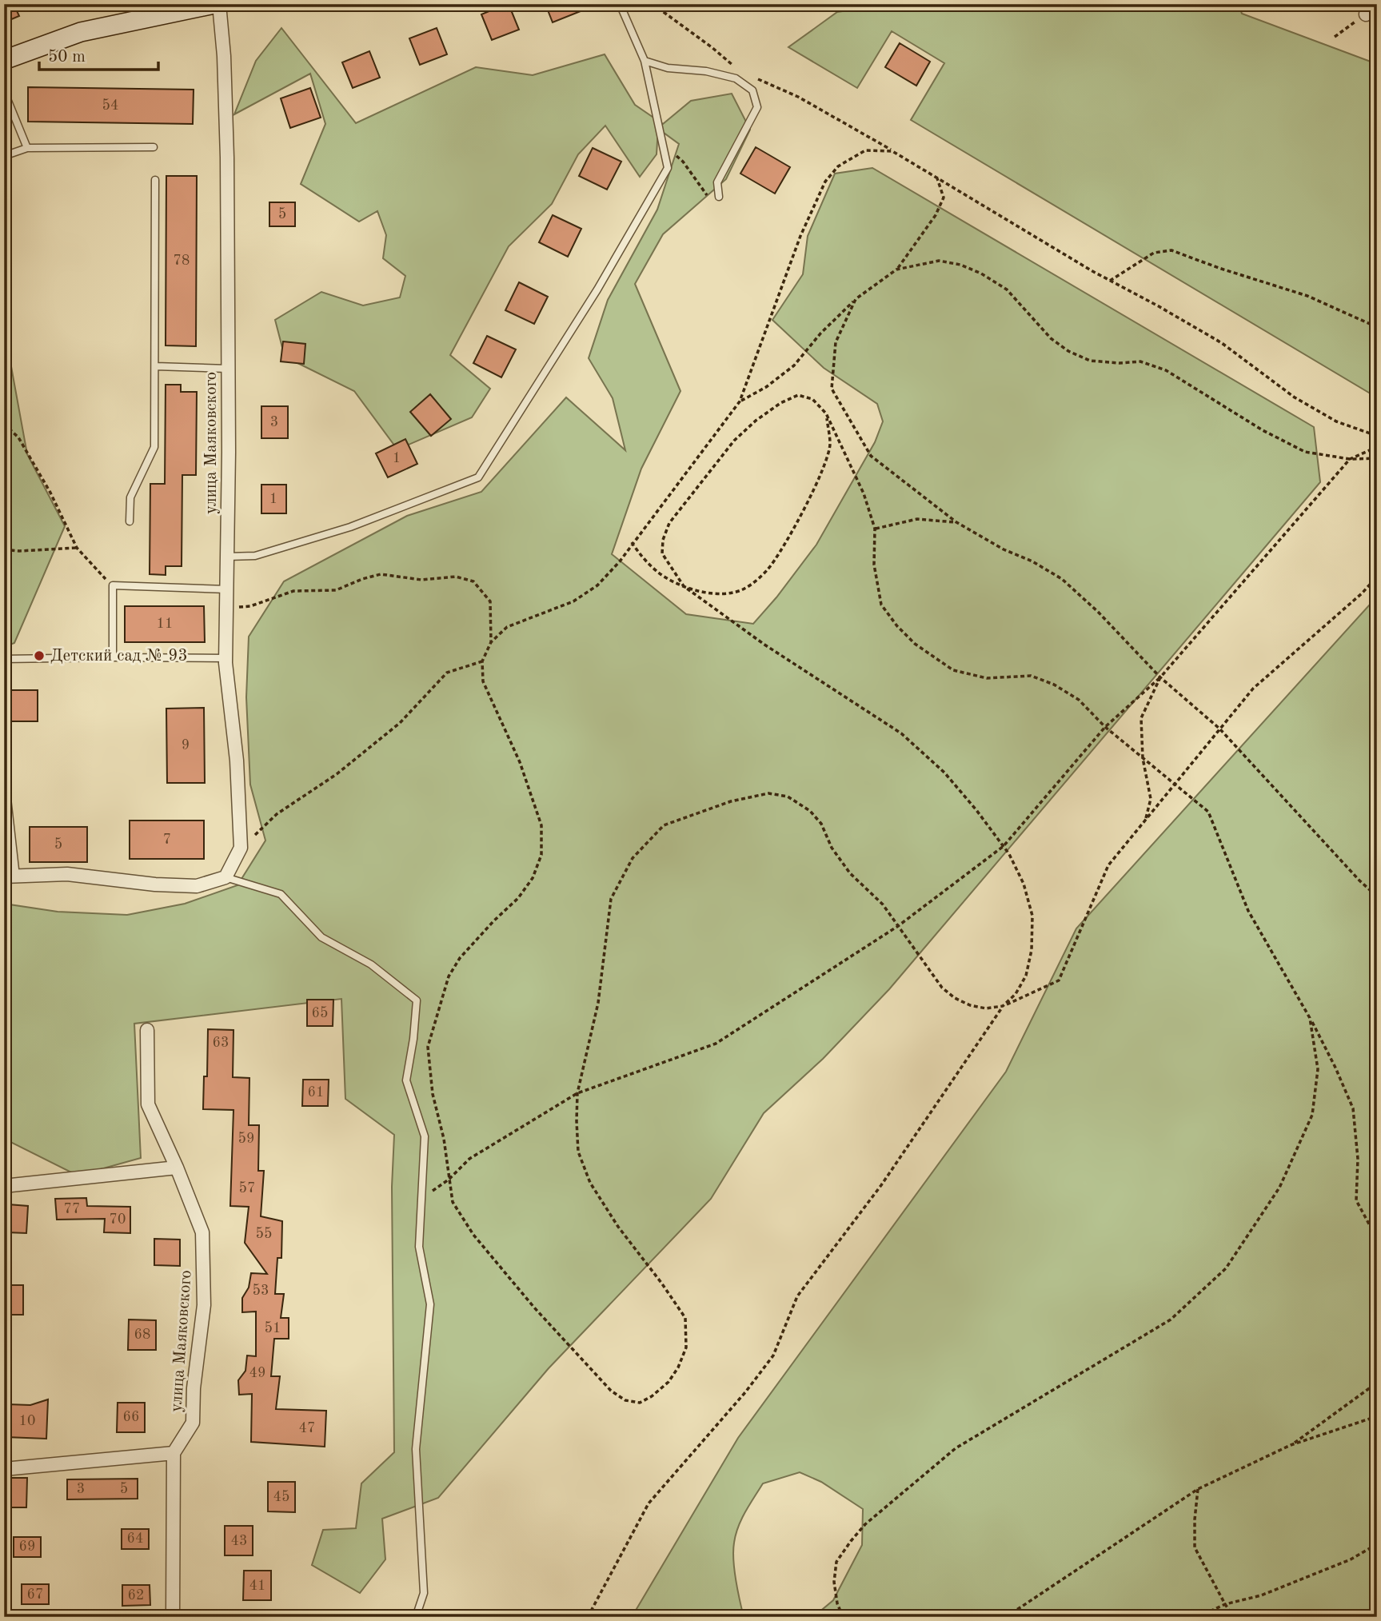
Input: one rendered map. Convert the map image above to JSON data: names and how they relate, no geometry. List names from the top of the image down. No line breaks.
{"streets":{"street":["улица Маяковского"]},"places":["Детский сад № 93"],"house_numbers":["54","5","78","3","1","1","11","9","7","5","65","63","61","59","57","77","70","55","53","51","68","49","66","10","47","3","5","45","64","43","69","41","67","62"],"scale_bar":"50 m"}
